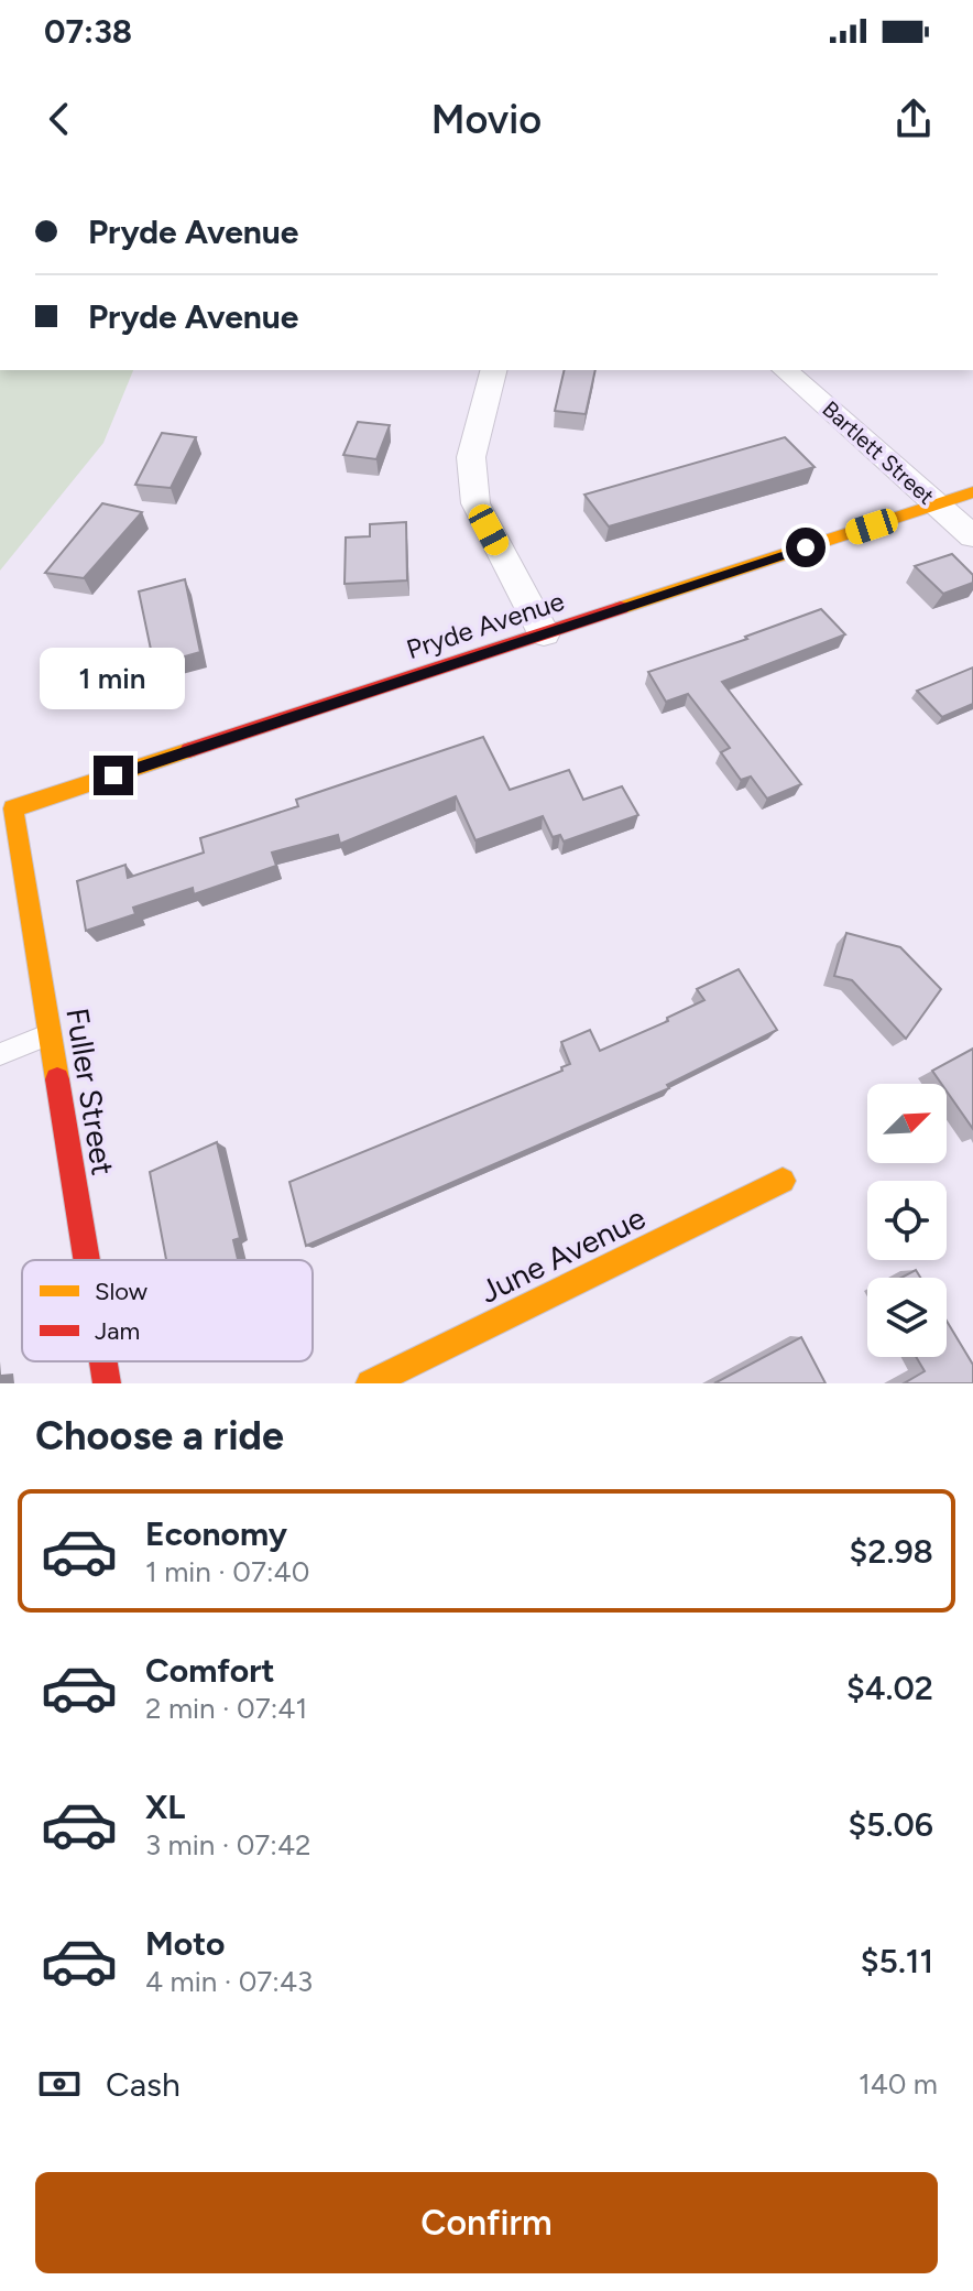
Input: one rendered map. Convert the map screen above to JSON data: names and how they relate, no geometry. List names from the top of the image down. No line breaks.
{"streets":{"street":["Bartlett Street","Pryde Avenue","Fuller Street","June Avenue"]},"crossings":[["Bartlett Street","Pryde Avenue"],["Pryde Avenue","Fuller Street"]],"legend":["Slow","Jam"],"north":"top right","page":{"status":"07:38","header":"Movio","banner":["Pryde Avenue","Pryde Avenue"],"bubble":"1 min","heading":"Choose a ride","list":[{"name":"Economy","note":"1 min · 07:40","value":"$2.98"},{"name":"Comfort","note":"2 min · 07:41","value":"$4.02"},{"name":"XL","note":"3 min · 07:42","value":"$5.06"},{"name":"Moto","note":"4 min · 07:43","value":"$5.11"}],"pay":["Cash","140 m"],"buttons":"Confirm"}}
